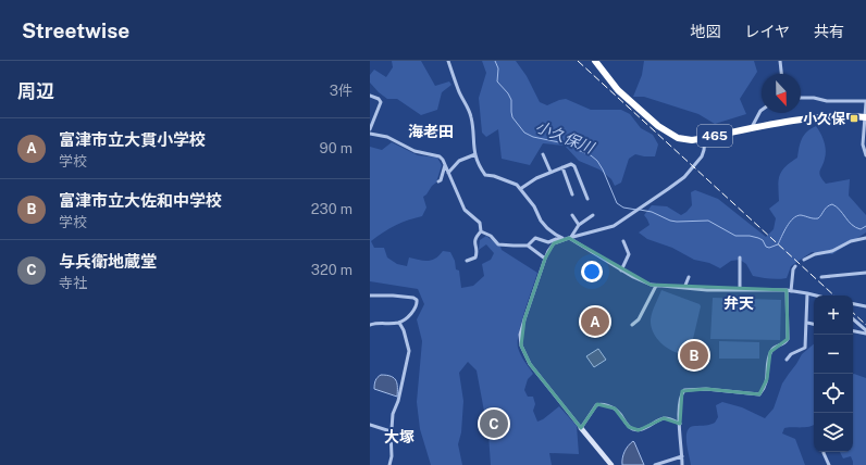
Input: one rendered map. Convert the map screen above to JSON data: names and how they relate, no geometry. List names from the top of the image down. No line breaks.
{"streets":{"highway":["465"]},"districts":["海老田","弁天","大塚"],"water":["小久保川"],"places":{"transit":["小久保"]},"north":"bottom","page":{"header":"Streetwise","nav":["地図","レイヤ","共有"],"heading":["周辺","3件"],"list":[{"mark":"A","name":"富津市立大貫小学校","note":"学校","value":"90 m"},{"mark":"B","name":"富津市立大佐和中学校","note":"学校","value":"230 m"},{"mark":"C","name":"与兵衛地蔵堂","note":"寺社","value":"320 m"}],"map_buttons":["+","−"],"pins":["A","B","C"]}}
